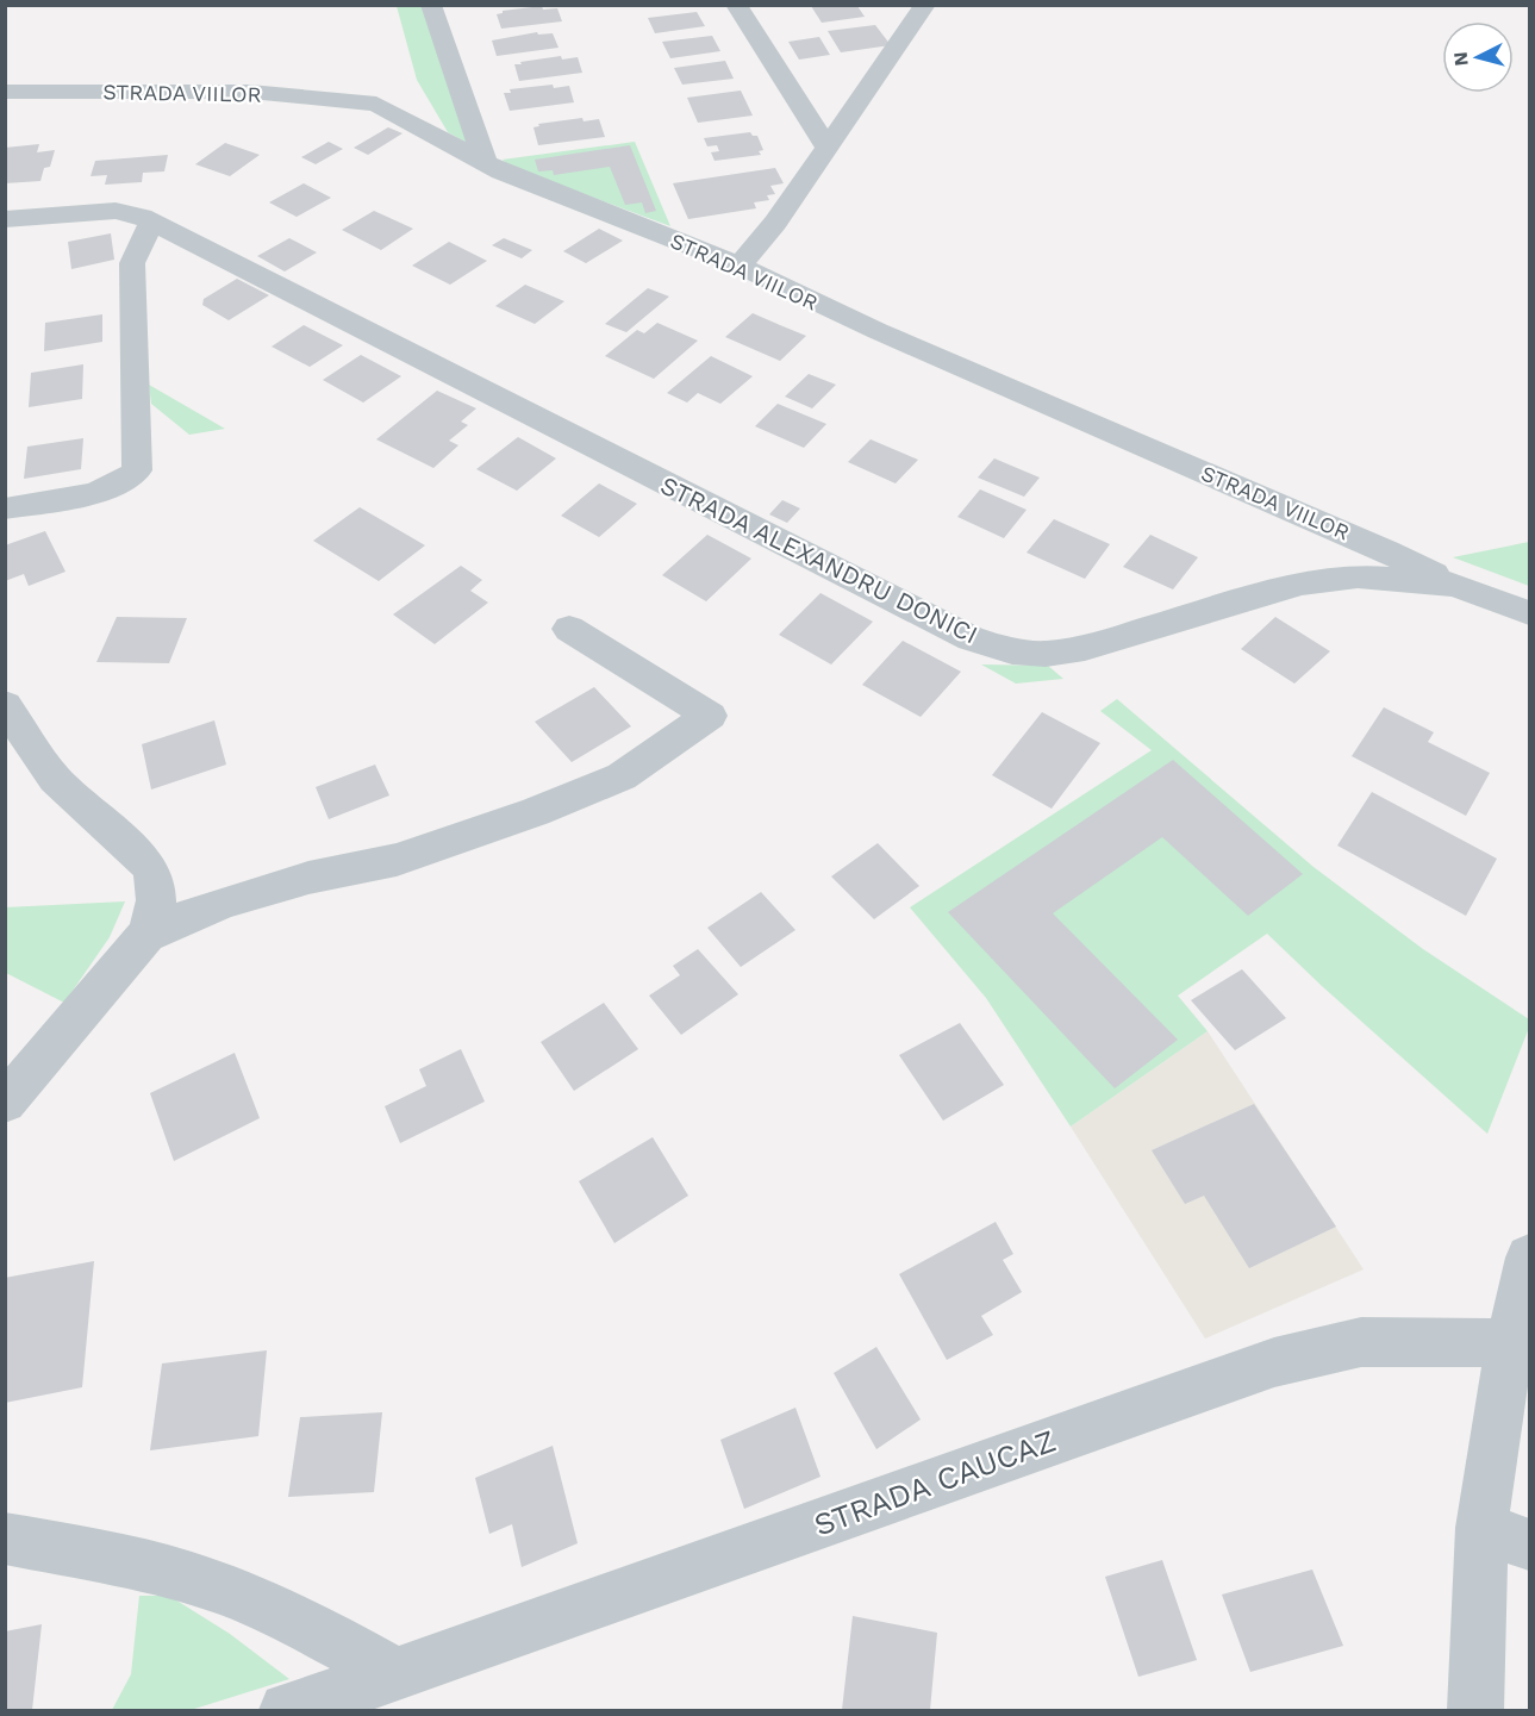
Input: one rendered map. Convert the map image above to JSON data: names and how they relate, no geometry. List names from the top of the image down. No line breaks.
{"streets":{"street":["STRADA VIILOR","STRADA ALEXANDRU DONICI","STRADA CAUCAZ"]},"crossings":[["STRADA VIILOR","STRADA ALEXANDRU DONICI"]],"north":"left"}
